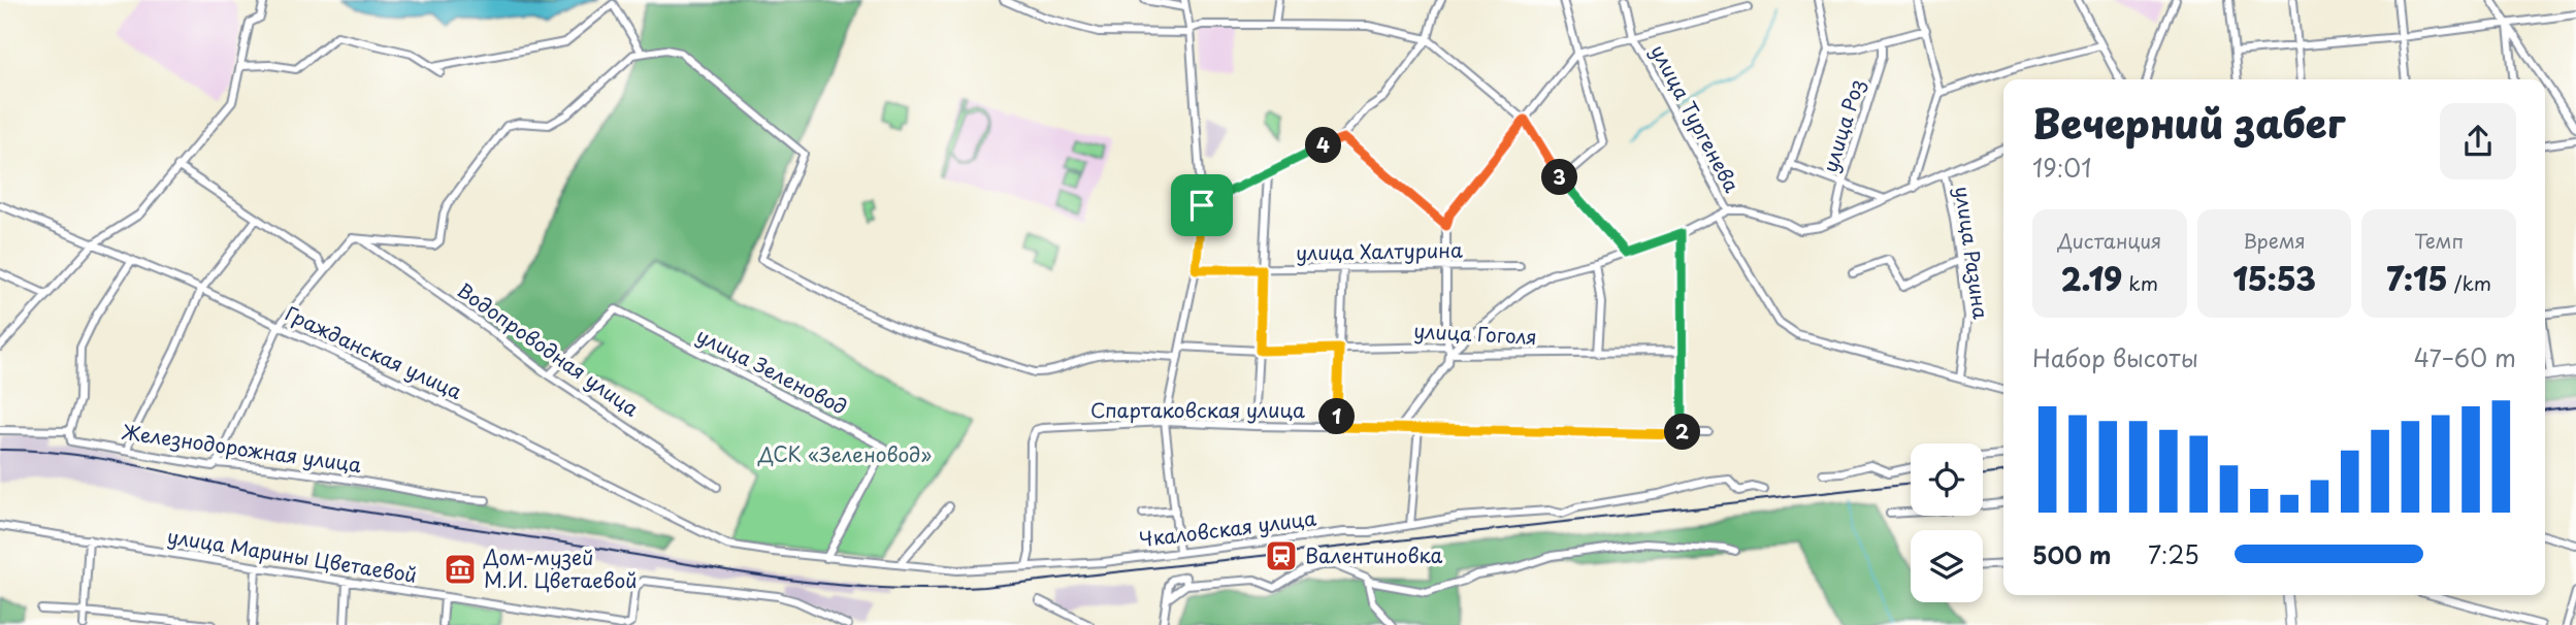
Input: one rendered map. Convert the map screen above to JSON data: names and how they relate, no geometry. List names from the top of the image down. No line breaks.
{"streets":{"street":["улица Тургенева","улица Роз","улица Халтурина","улица Разина","улица Гоголя","Водопроводная улица","Гражданская улица","улица Зеленовод","Спартаковская улица","Железнодорожная улица","Чкаловская улица","улица Марины Цветаевой"]},"crossings":[["улица Тургенева","улица Разина"],["Водопроводная улица","улица Зеленовод"],["Гражданская улица","Чкаловская улица"],["улица Зеленовод","Чкаловская улица"],["Спартаковская улица","Чкаловская улица"]],"parks":["ДСК «Зеленовод»"],"places":{"station":["Валентиновка"],"museum":["Дом-музей М.И. Цветаевой"]},"page":{"heading":["Вечерний забег","19:01"],"pins":["4","3","1","2"],"stats":[["Дистанция","2.19 km"],["Время","15:53"],["Темп","7:15 /km"]],"chart":["Набор высоты","47–60 m"],"list":[{"name":"500 m","note":"7:25"}]}}
